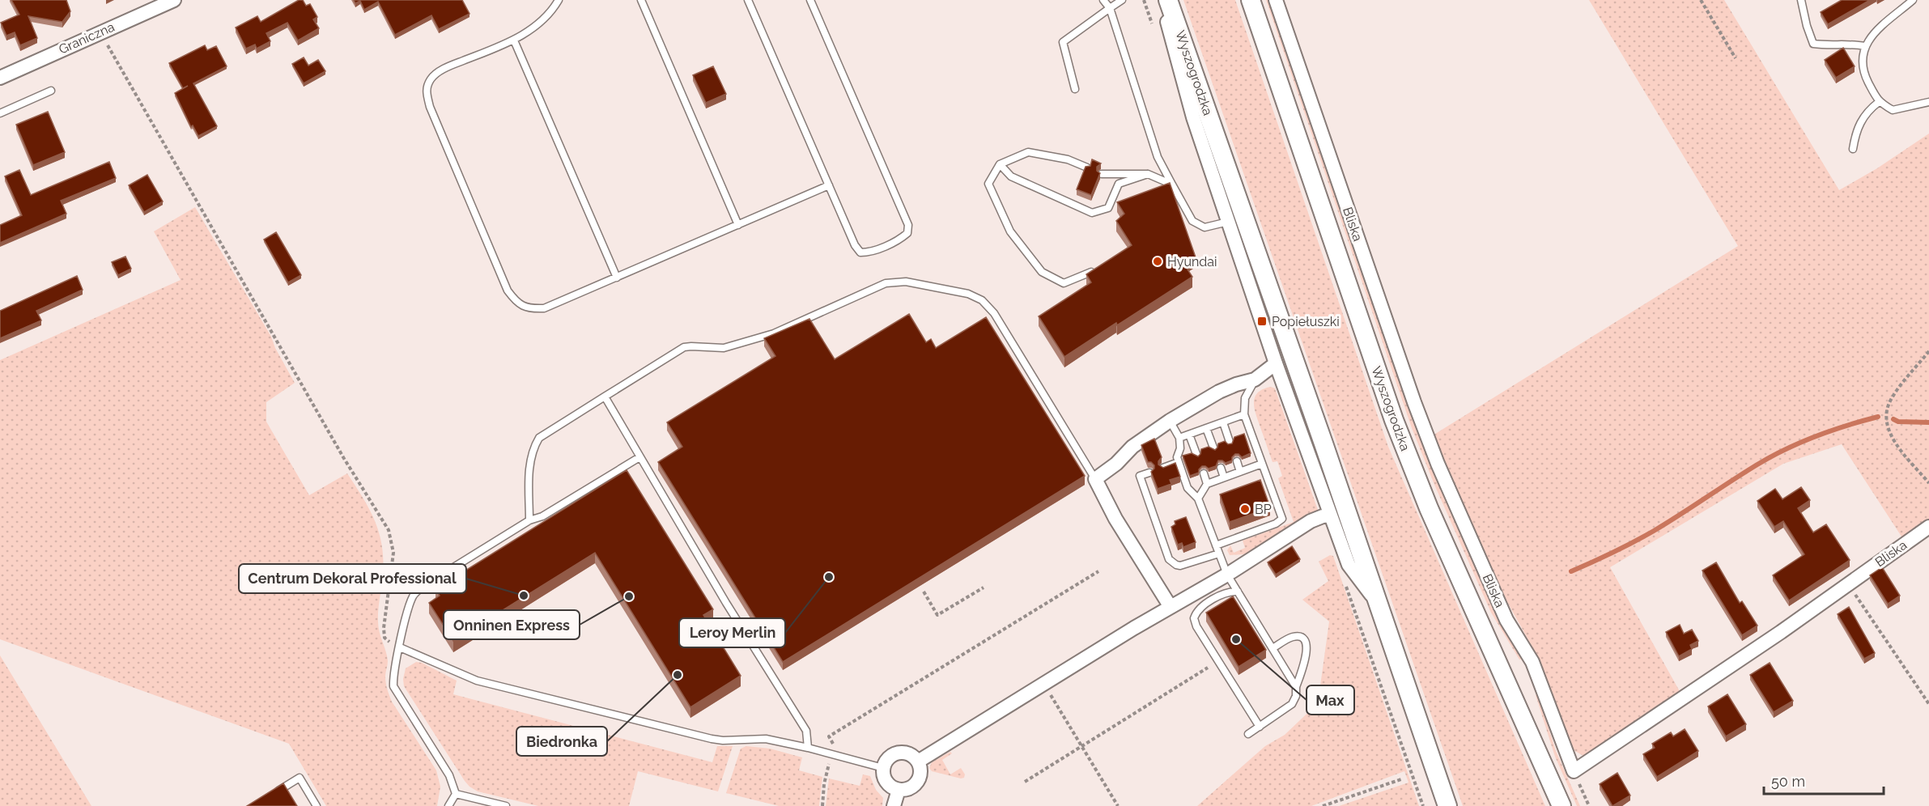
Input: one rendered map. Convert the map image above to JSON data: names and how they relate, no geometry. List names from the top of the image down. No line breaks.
{"streets":{"main road":["Wyszogrodzka"],"street":["Graniczna","Bliska"]},"places":{"other":["Hyundai","BP","Leroy Merlin","Centrum Dekoral Professional","Onninen Express","Max","Biedronka"],"transit":["Popiełuszki"]},"scale_bar":"50 m"}
